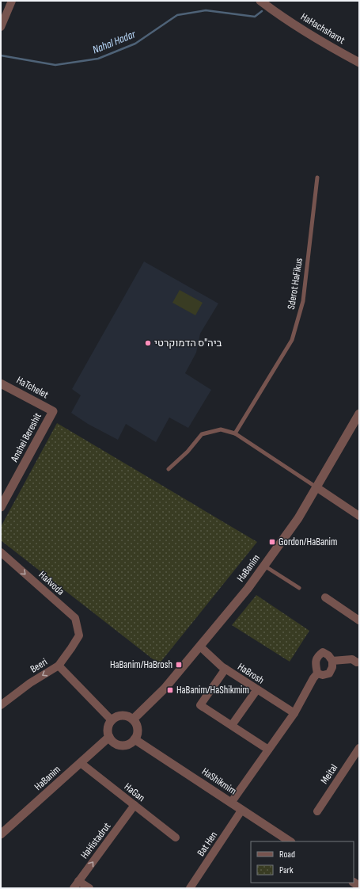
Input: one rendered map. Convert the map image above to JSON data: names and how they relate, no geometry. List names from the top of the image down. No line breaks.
{"streets":{"street":["HaHachsharot","HaTchelet","Anshei Bereshit","HaBanim","HaAvoda","Beeri","HaBrosh","Meital","HaShikmim","HaGan","HaHistadrut","Bat Hen"],"lane":["Sderot HaFikus"]},"crossings":[["HaTchelet","Anshei Bereshit"],["HaBanim","HaBrosh"],["HaBanim","HaShikmim"],["HaBanim","HaGan"],["HaAvoda","Beeri"],["HaShikmim","Bat Hen"],["HaGan","HaHistadrut"]],"one_way":["HaAvoda","Beeri","HaHistadrut"],"water":["Nahal Hadar"],"places":{"other":["ביה\"ס הדמוקרטי"],"transit":["Gordon/HaBanim","HaBanim/HaBrosh","HaBanim/HaShikmim"]},"legend":["Road","Park"]}
